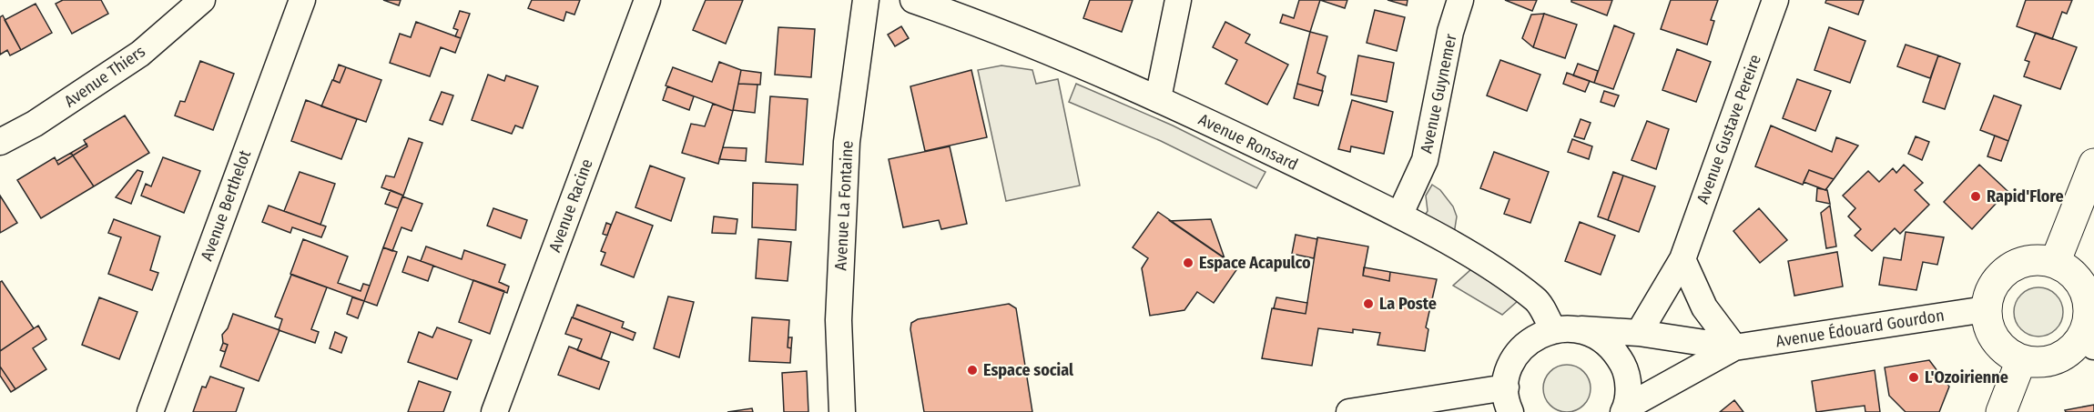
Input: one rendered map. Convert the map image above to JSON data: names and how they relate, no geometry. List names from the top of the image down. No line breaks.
{"streets":{"street":["Avenue Thiers","Avenue Guynemer","Avenue Gustave Pereire","Avenue Ronsard","Avenue Berthelot","Avenue Racine","Avenue La Fontaine","Avenue Édouard Gourdon"]},"crossings":[["Avenue Guynemer","Avenue Ronsard"],["Avenue Gustave Pereire","Avenue Édouard Gourdon"],["Avenue Ronsard","Avenue Édouard Gourdon"]],"places":["Rapid'Flore","Espace Acapulco","La Poste","Espace social","L'Ozoirienne"]}
